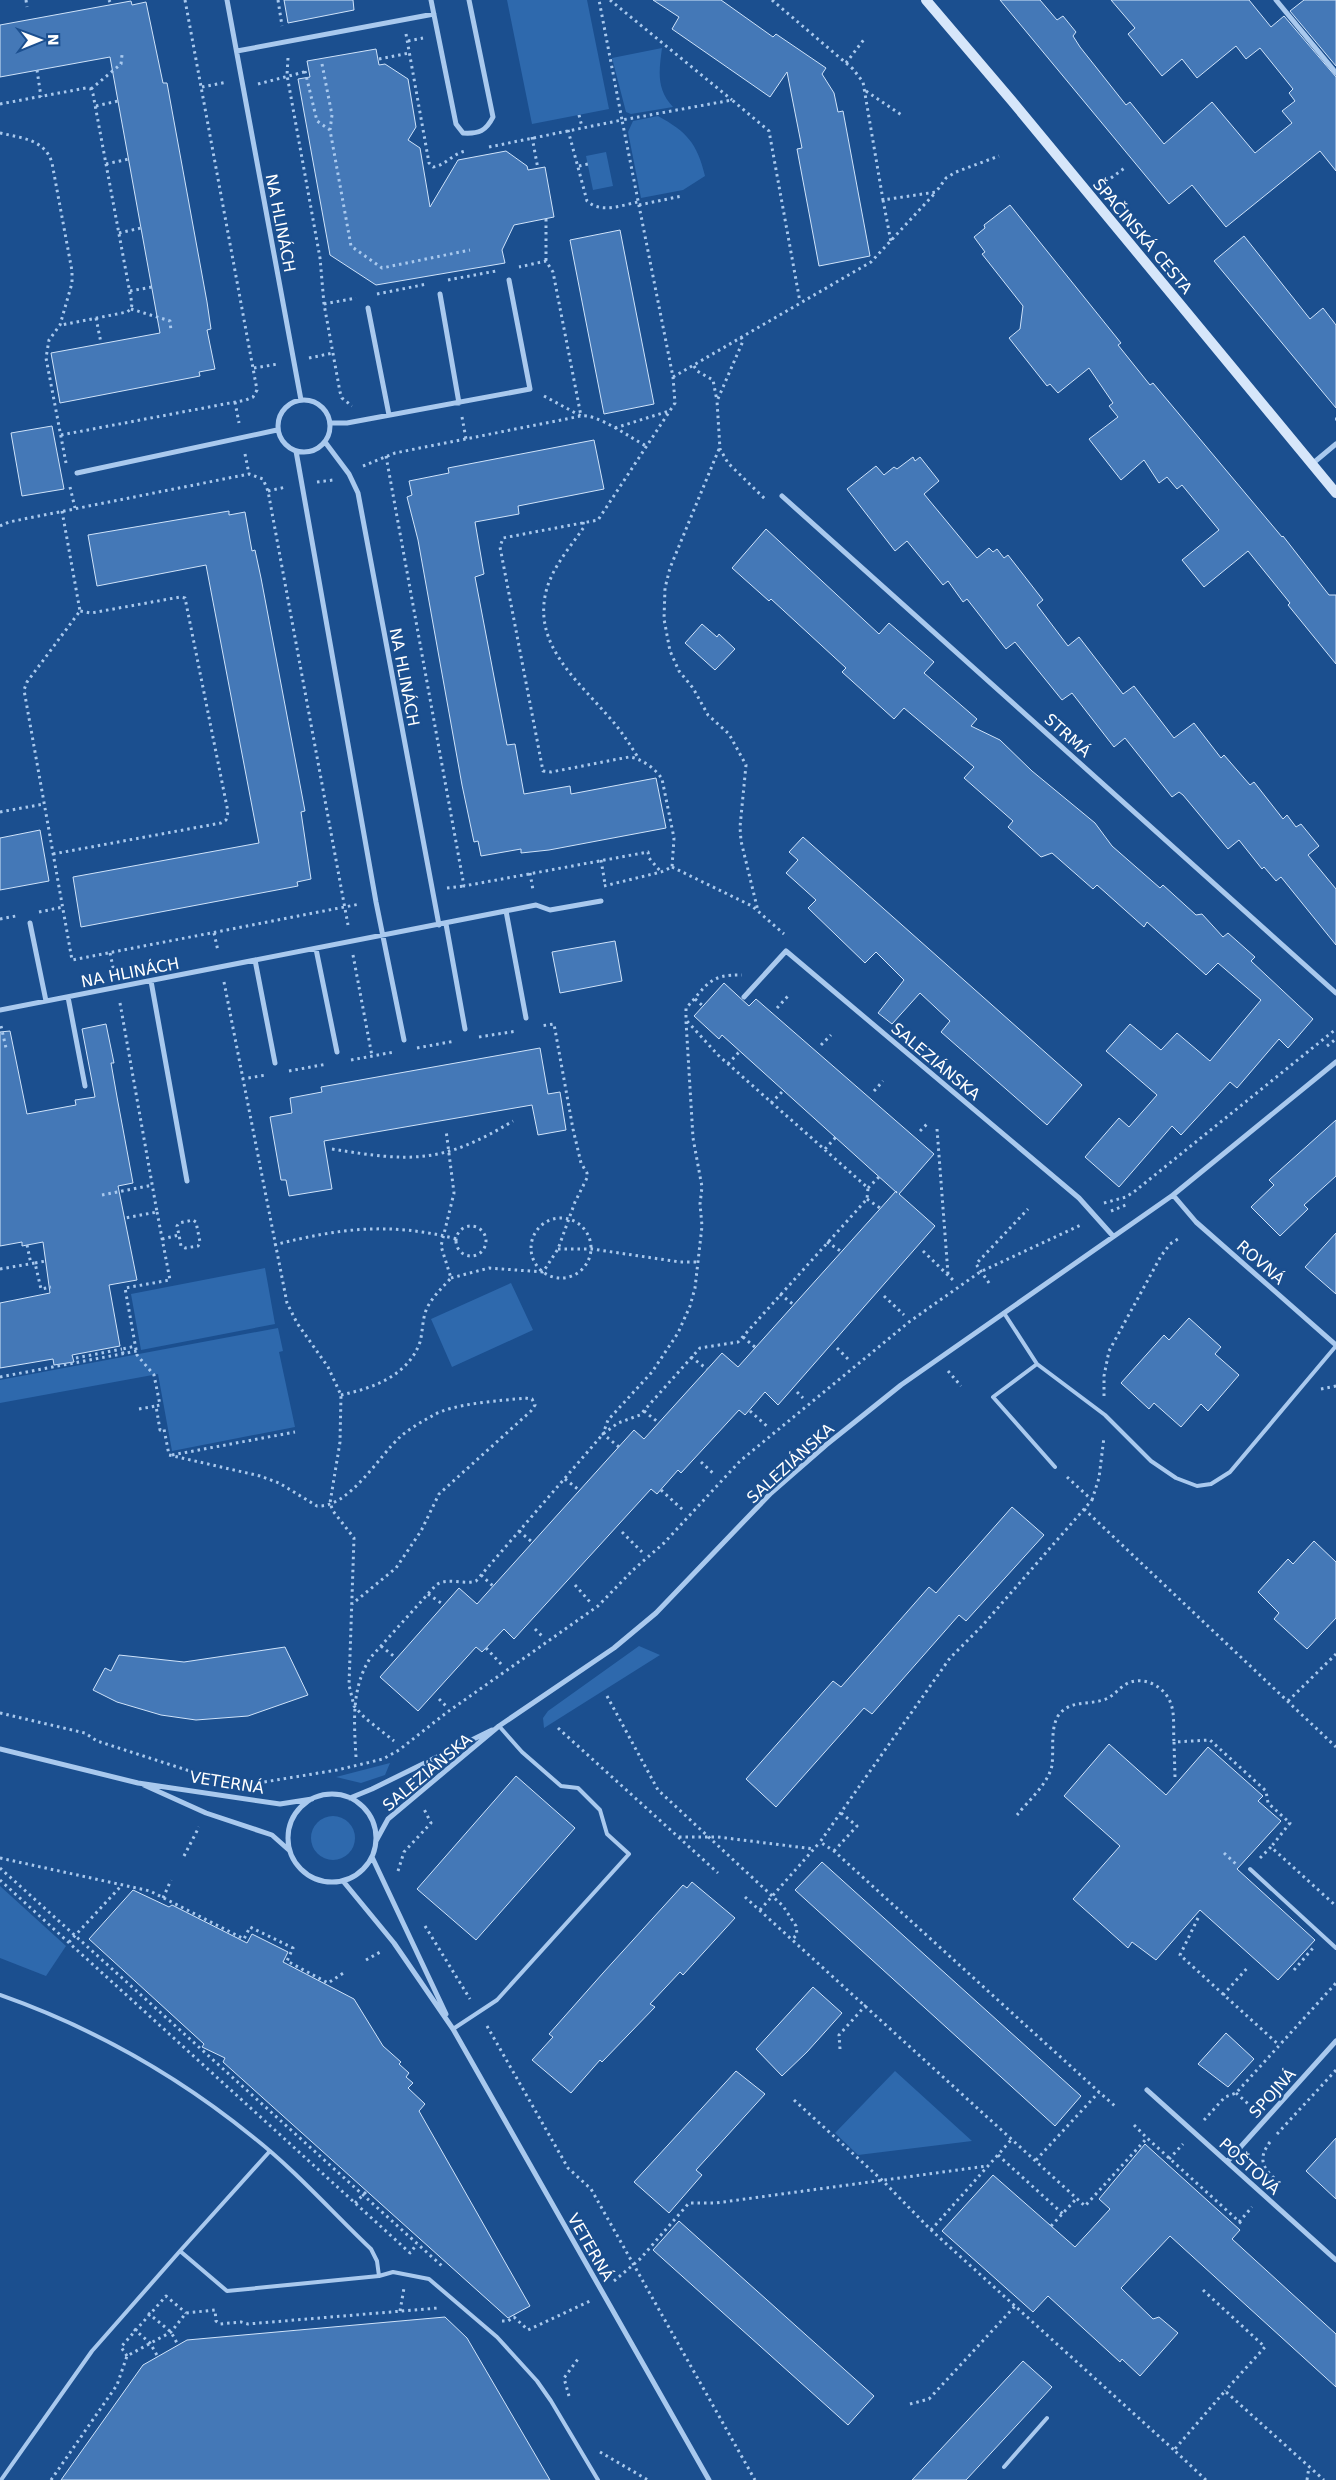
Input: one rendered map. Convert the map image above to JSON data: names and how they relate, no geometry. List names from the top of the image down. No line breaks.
{"streets":{"street":["NA HLINÁCH","ŠPAČINSKÁ CESTA","STRMÁ","SALEZIÁNSKA","ROVNÁ","VETERNÁ","SPOJNÁ","POŠTOVÁ"]},"crossings":[["SALEZIÁNSKA","ROVNÁ"],["SALEZIÁNSKA","VETERNÁ"],["SPOJNÁ","POŠTOVÁ"]],"north":"right"}
